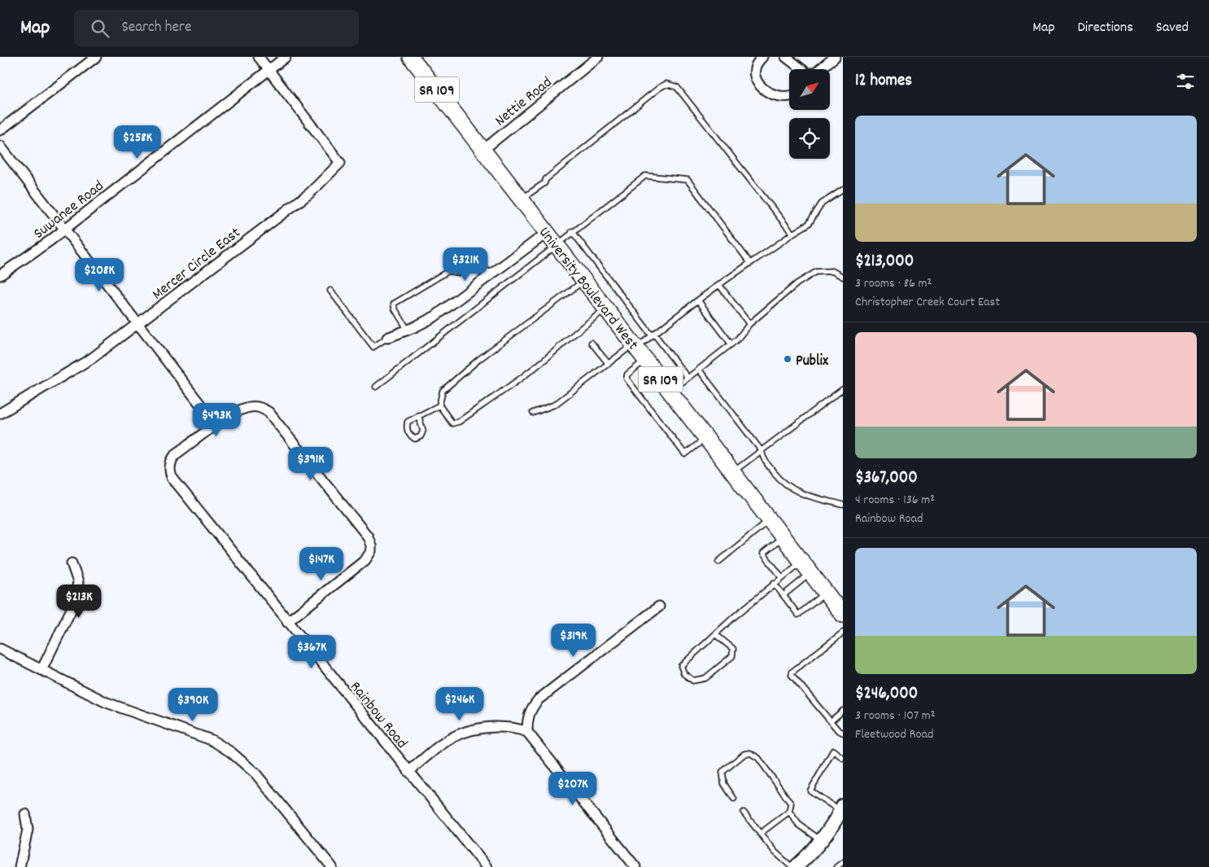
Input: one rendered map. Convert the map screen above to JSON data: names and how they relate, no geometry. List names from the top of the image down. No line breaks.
{"streets":{"main road":["SR 109","University Boulevard West"],"street":["Nettie Road","Suwanee Road","Mercer Circle East","Rainbow Road"]},"crossings":[["Nettie Road","University Boulevard West"],["Suwanee Road","Mercer Circle East"]],"places":["Publix"],"north":"top right","page":{"header":"Map","search":"Search here","nav":["Map","Directions","Saved"],"heading":"12 homes","list":[{"name":"$213,000","note":"3 rooms · 86 m² · Christopher Creek Court East"},{"name":"$367,000","note":"4 rooms · 136 m² · Rainbow Road"},{"name":"$246,000","note":"3 rooms · 107 m² · Fleetwood Road"}],"price":["$258K","$321K","$208K","$493K","$391K","$147K","$213K","$319K","$367K","$246K","$390K","$207K"]}}
